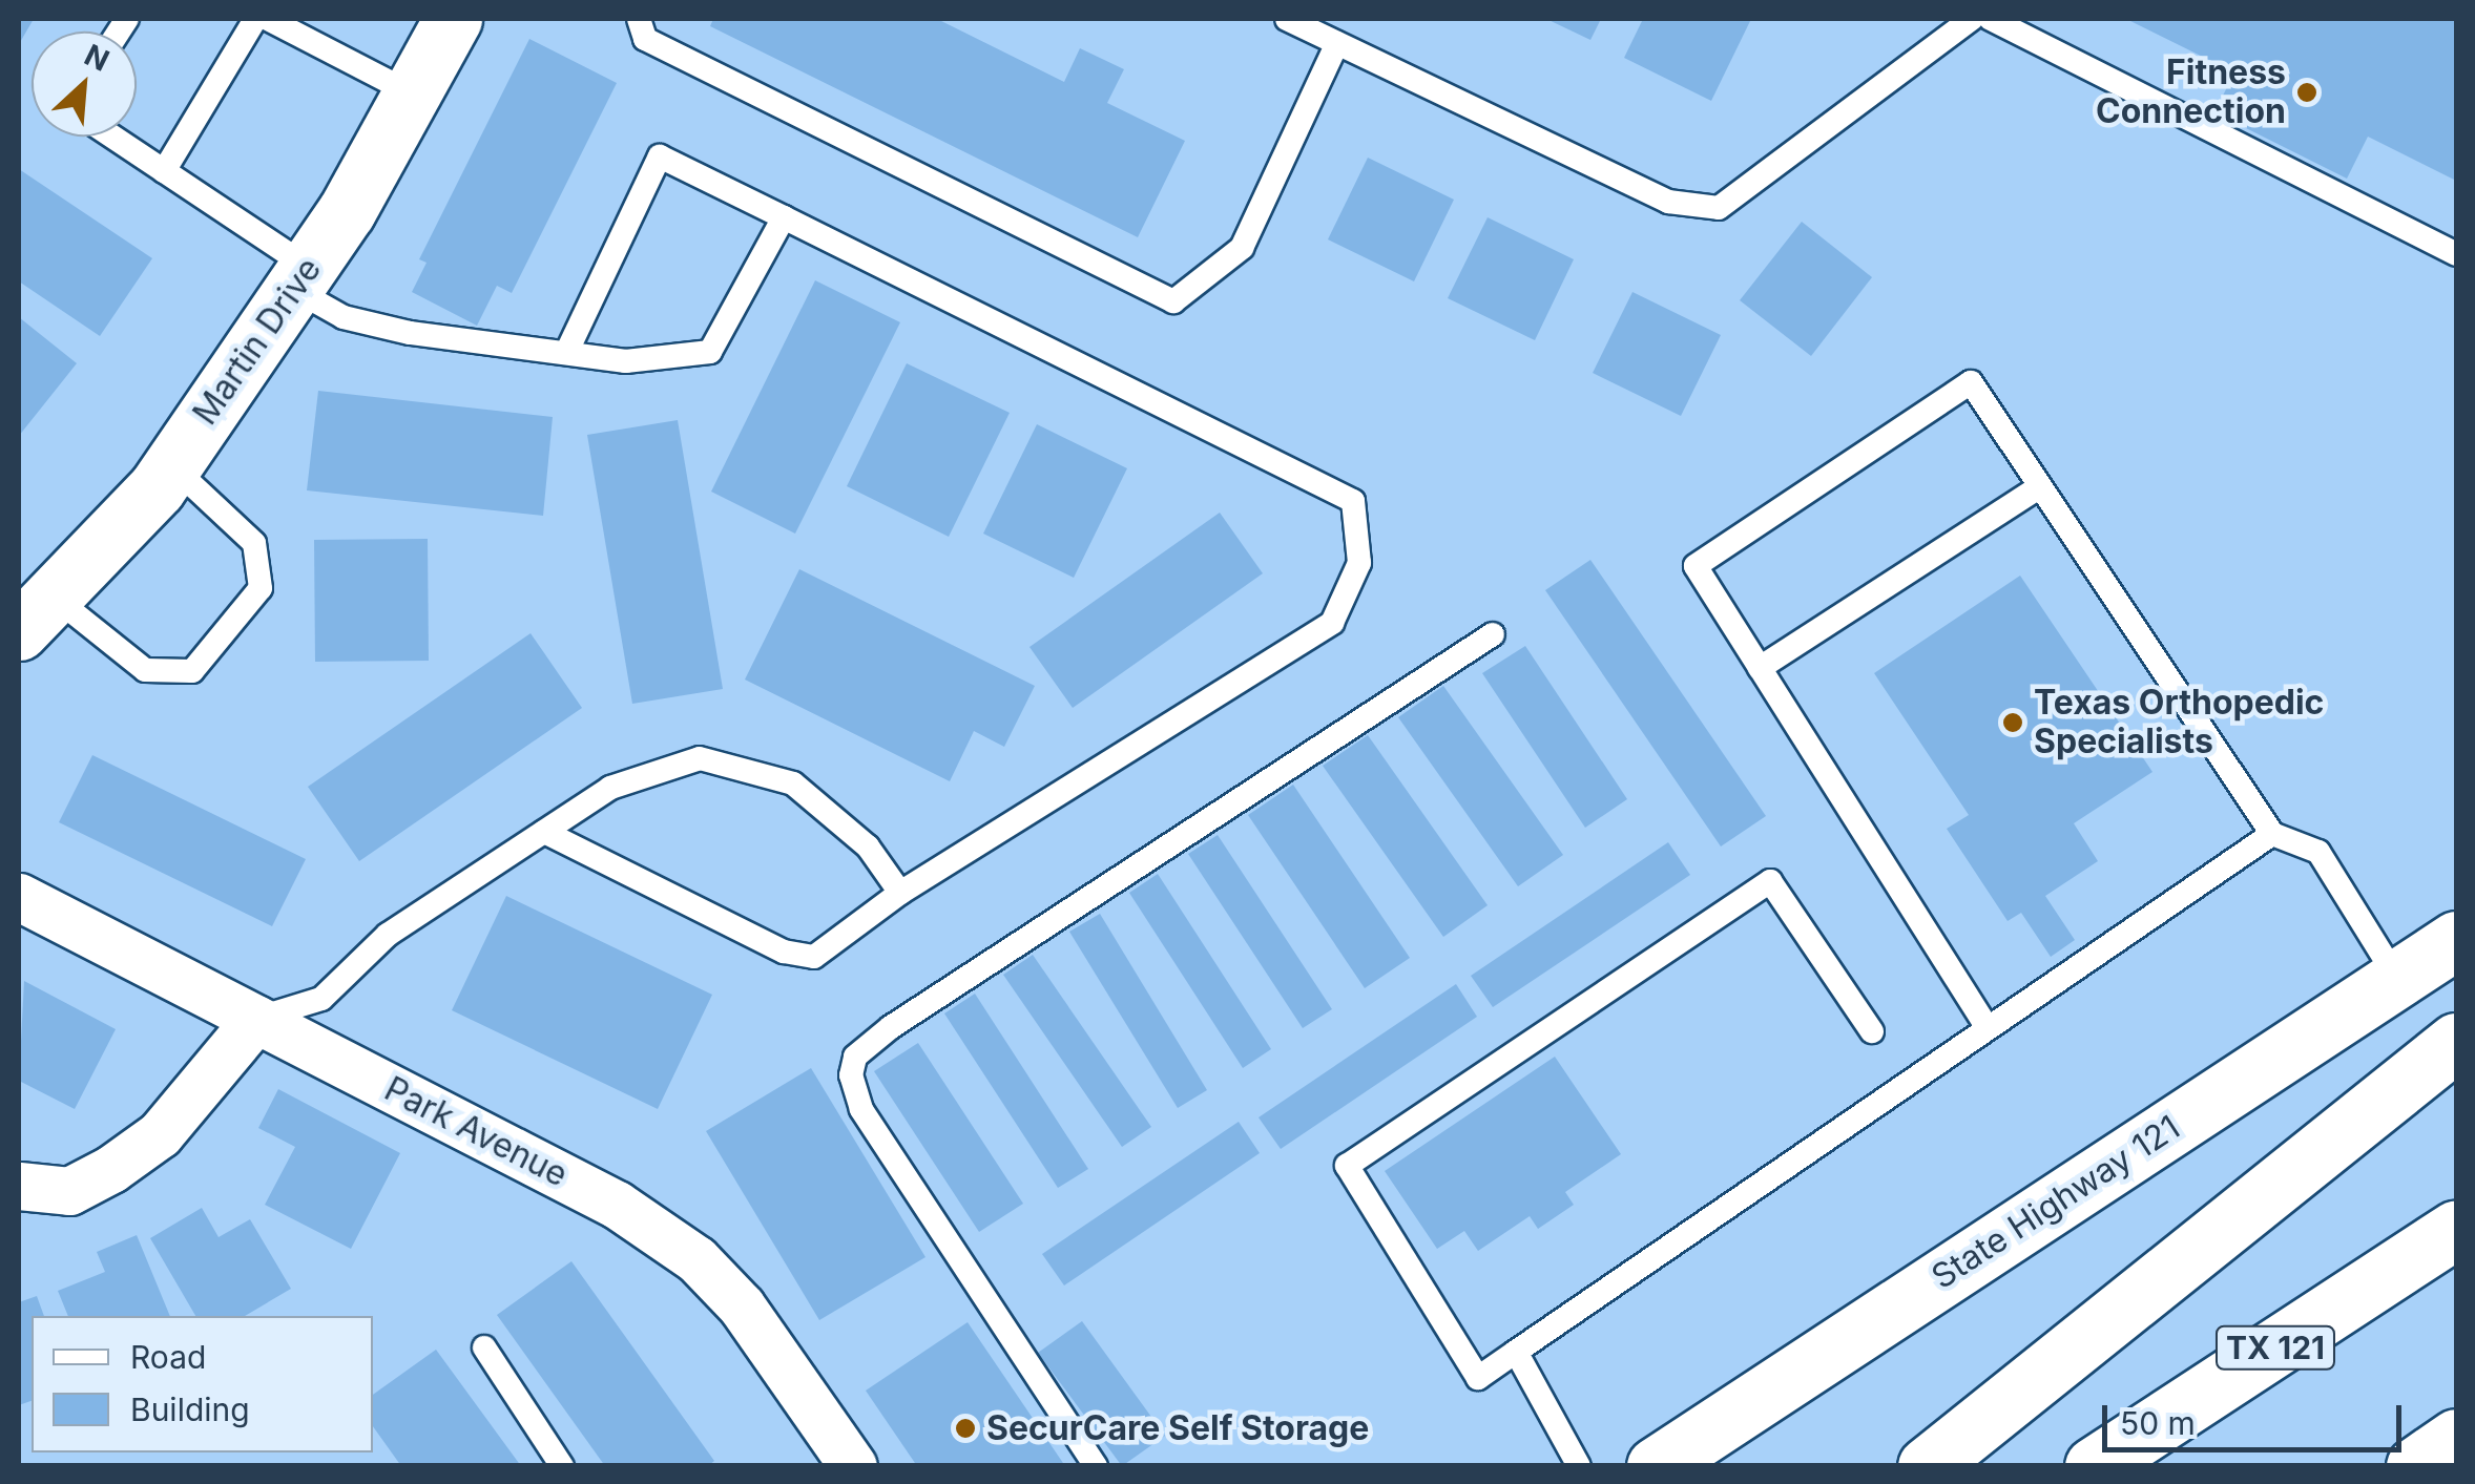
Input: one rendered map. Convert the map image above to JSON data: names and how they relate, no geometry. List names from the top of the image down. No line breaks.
{"streets":{"main road":["Martin Drive","State Highway 121","TX 121"],"street":["Park Avenue"]},"places":["Fitness Connection","Texas Orthopedic Specialists","SecurCare Self Storage"],"legend":["Road","Building"],"scale_bar":"50 m","north":"top right"}
